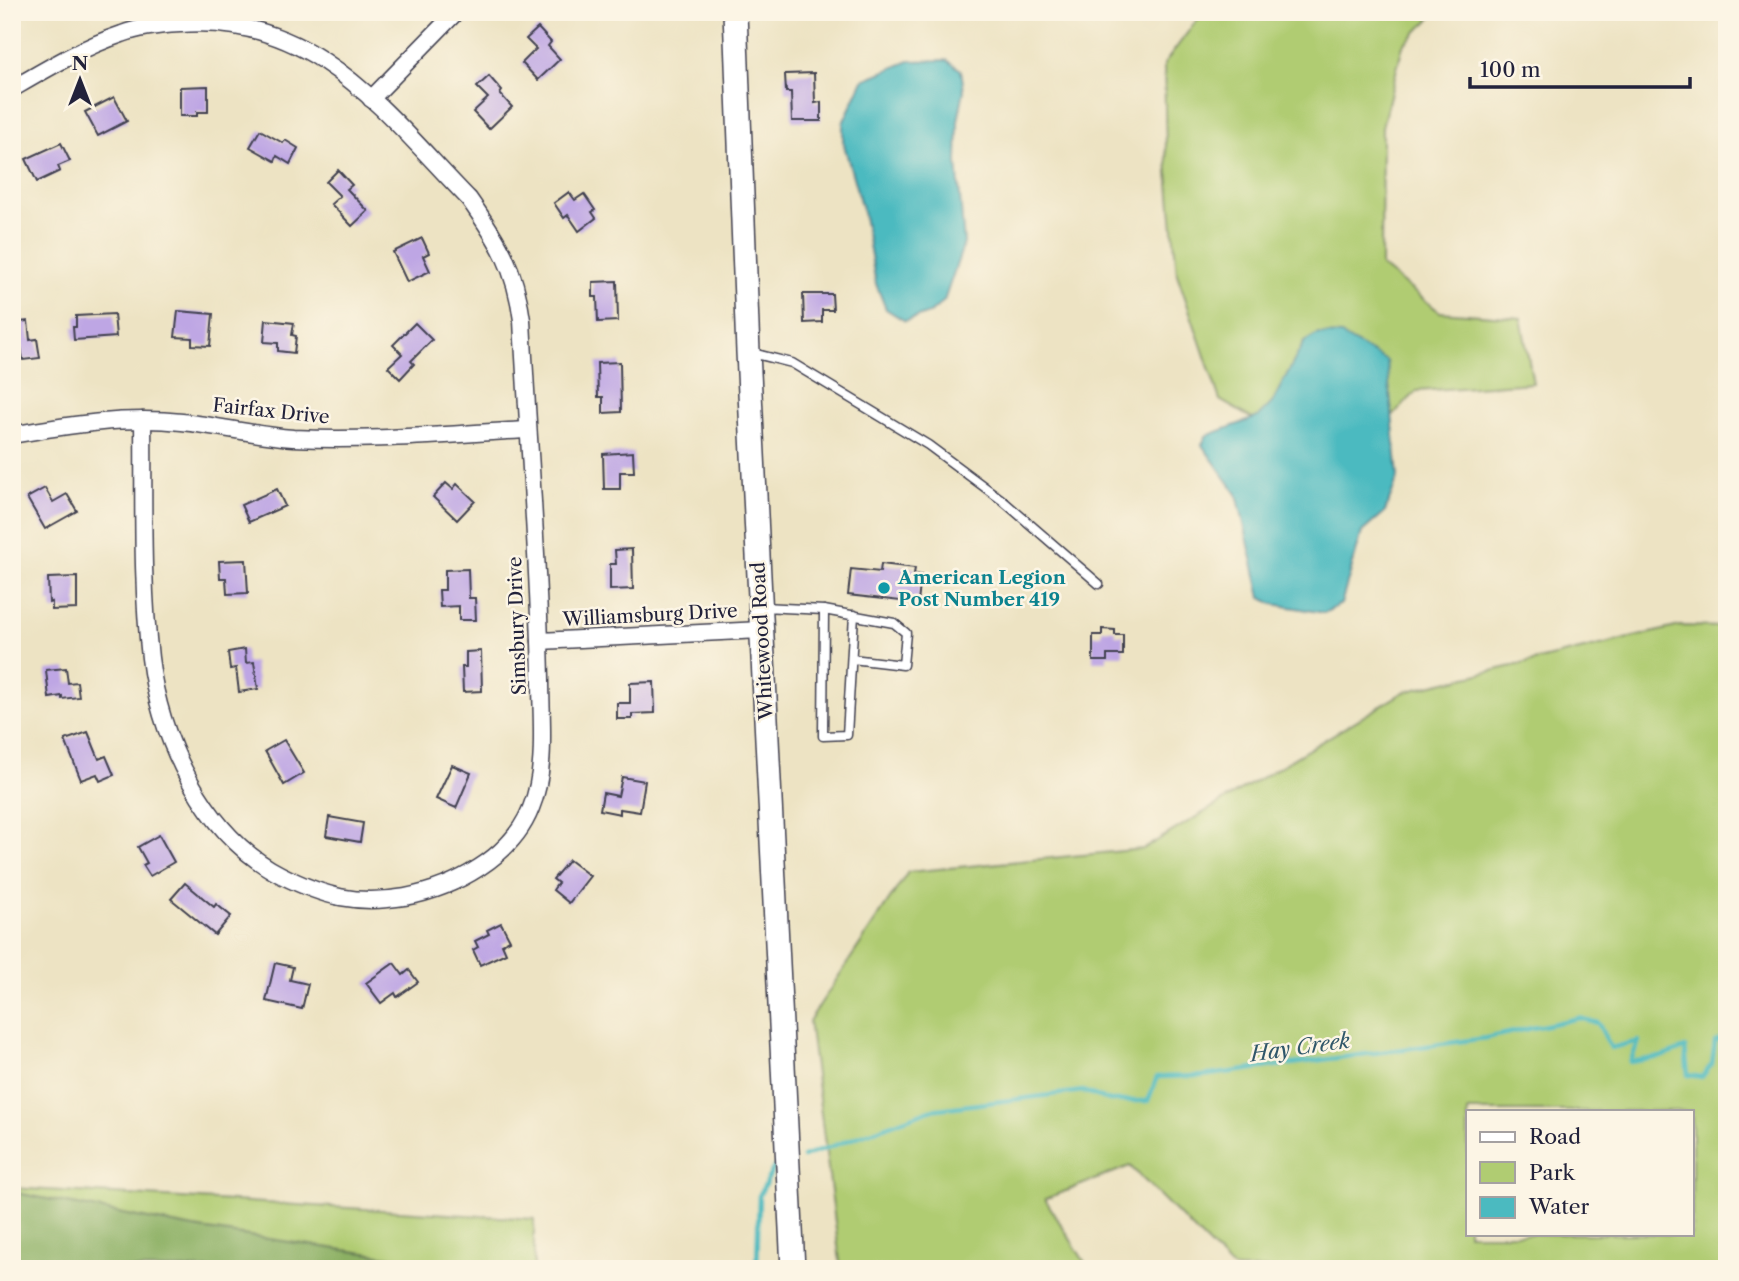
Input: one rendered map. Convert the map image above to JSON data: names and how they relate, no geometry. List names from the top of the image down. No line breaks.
{"streets":{"street":["Fairfax Drive","Williamsburg Drive","Simsbury Drive","Whitewood Road"]},"crossings":[["Fairfax Drive","Simsbury Drive"],["Williamsburg Drive","Simsbury Drive"],["Williamsburg Drive","Whitewood Road"]],"water":["Hay Creek"],"places":["American Legion Post Number 419"],"legend":["Road","Park","Water"],"scale_bar":"100 m","north":"top"}
